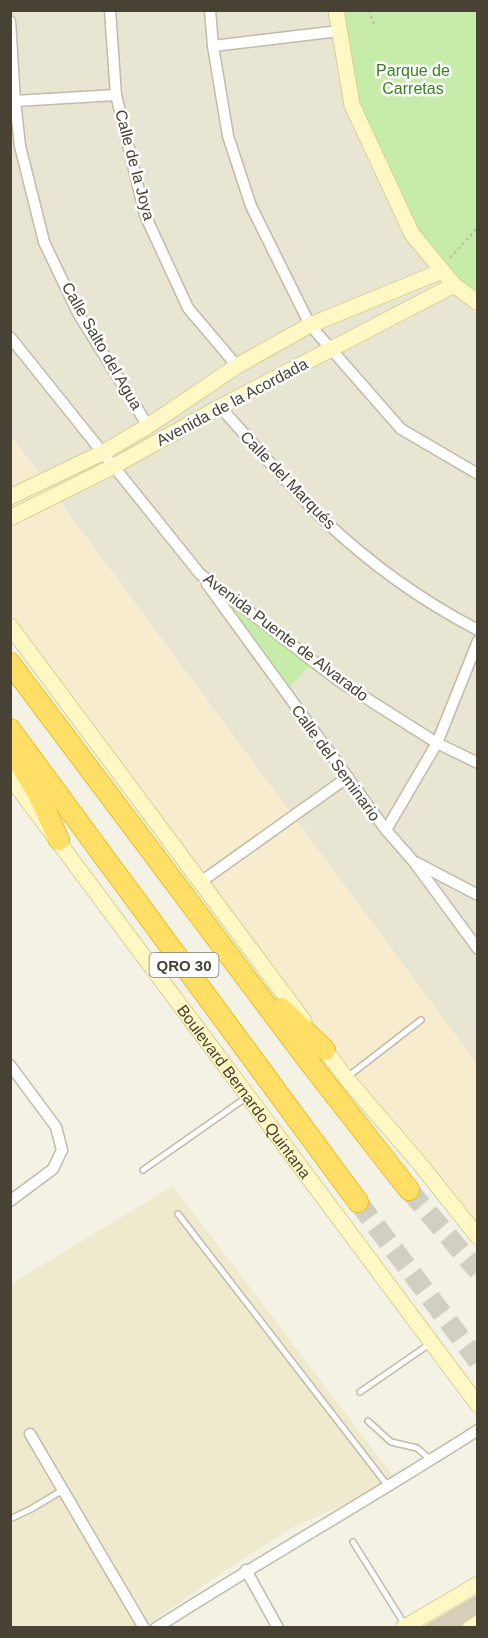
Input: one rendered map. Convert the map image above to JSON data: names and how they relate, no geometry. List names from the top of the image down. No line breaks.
{"streets":{"highway":["QRO 30","Boulevard Bernardo Quintana"],"main road":["Avenida de la Acordada"],"street":["Calle de la Joya","Calle Salto del Agua","Calle del Marqués","Avenida Puente de Alvarado","Calle del Seminario"]},"crossings":[["Calle de la Joya","Avenida de la Acordada"],["Calle Salto del Agua","Avenida de la Acordada"],["Avenida de la Acordada","Calle del Marqués"],["Avenida de la Acordada","Avenida Puente de Alvarado"],["Avenida Puente de Alvarado","Calle del Seminario"]],"parks":["Parque de Carretas"]}
